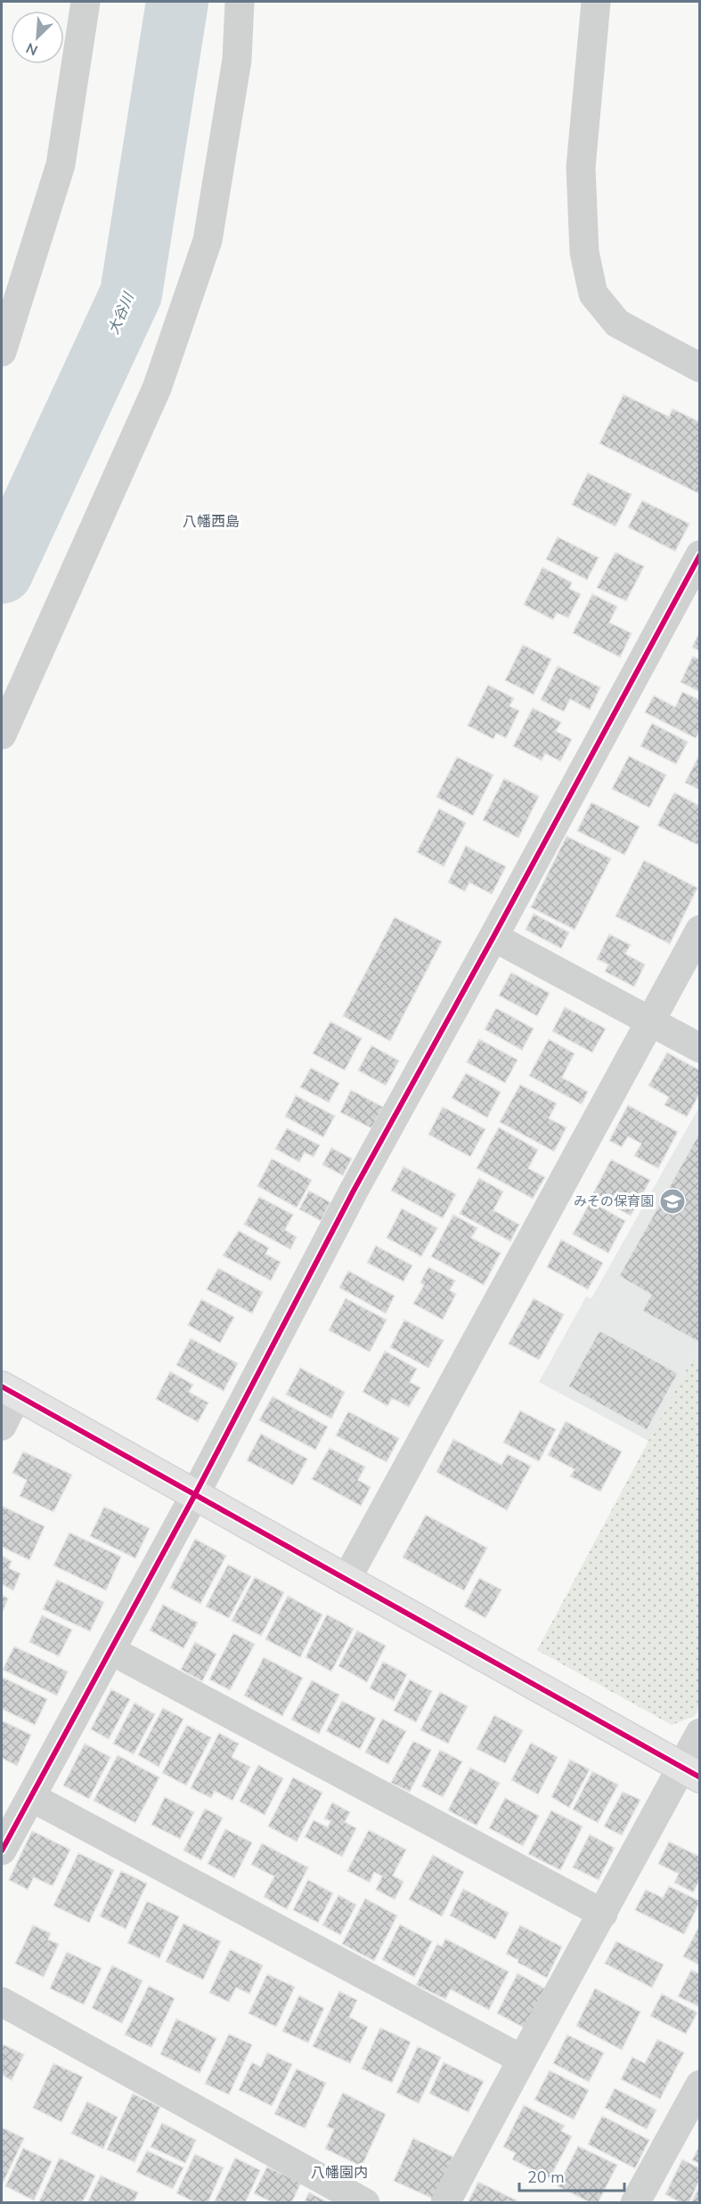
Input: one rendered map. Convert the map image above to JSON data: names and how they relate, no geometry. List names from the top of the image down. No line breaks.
{"districts":["八幡西島","八幡園内"],"water":["大谷川"],"places":{"school or university":["みその保育園"]},"scale_bar":"20 m","north":"bottom left"}
